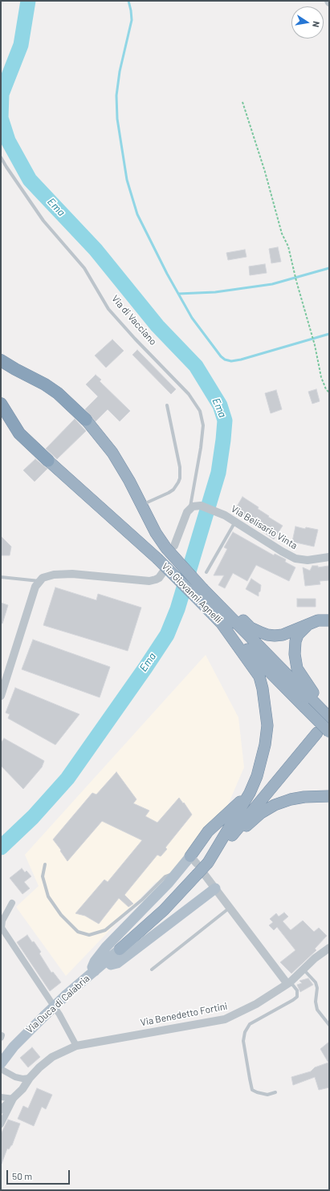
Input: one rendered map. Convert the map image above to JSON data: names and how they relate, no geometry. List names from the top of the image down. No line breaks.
{"streets":{"highway":["Via Giovanni Agnelli"],"main road":["Via Duca di Calabria"],"street":["Via di Vacciano","Via Belisario Vinta","Via Benedetto Fortini"]},"crossings":[["Via di Vacciano","Via Belisario Vinta"],["Via di Vacciano","Via Giovanni Agnelli"]],"water":["Ema"],"scale_bar":"50 m","north":"right"}
